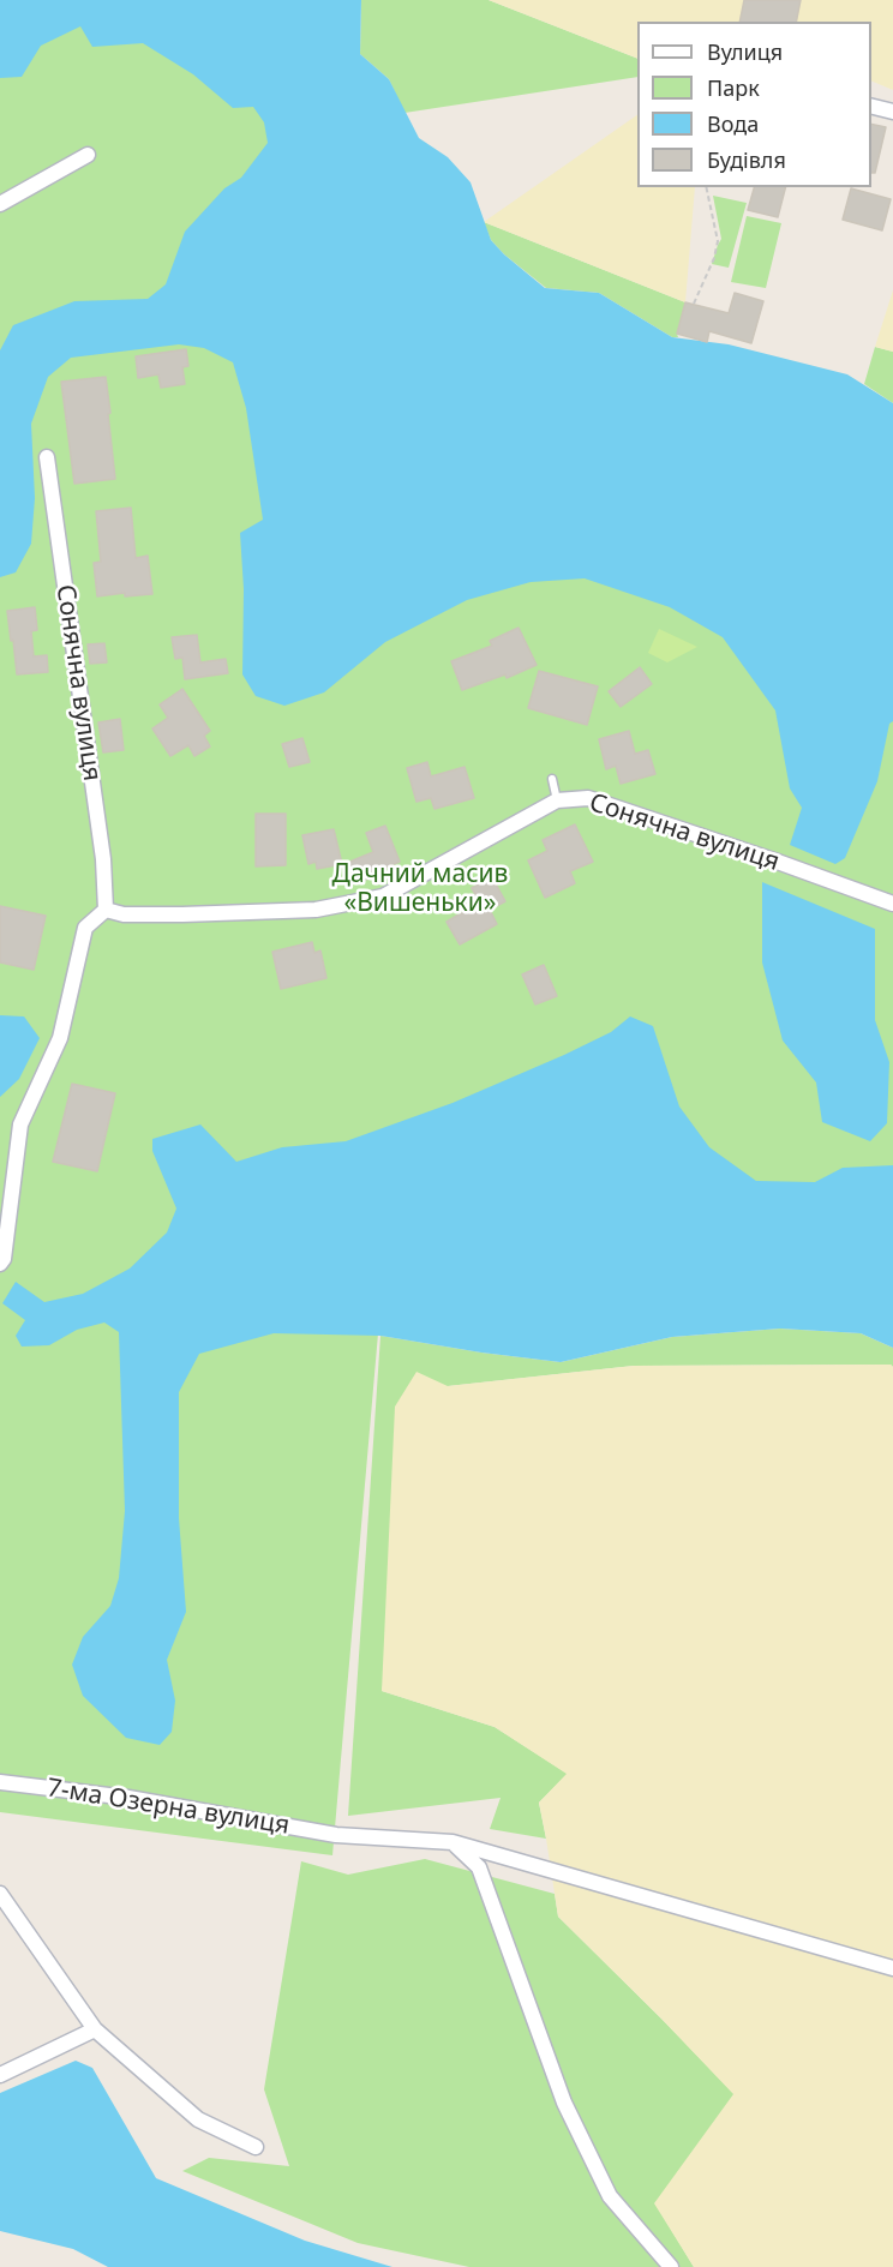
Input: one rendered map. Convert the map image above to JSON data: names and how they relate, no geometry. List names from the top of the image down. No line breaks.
{"streets":{"street":["Сонячна вулиця","7-ма Озерна вулиця"]},"parks":["Дачний масив «Вишеньки»"],"legend":["Вулиця","Парк","Вода","Будівля"]}
